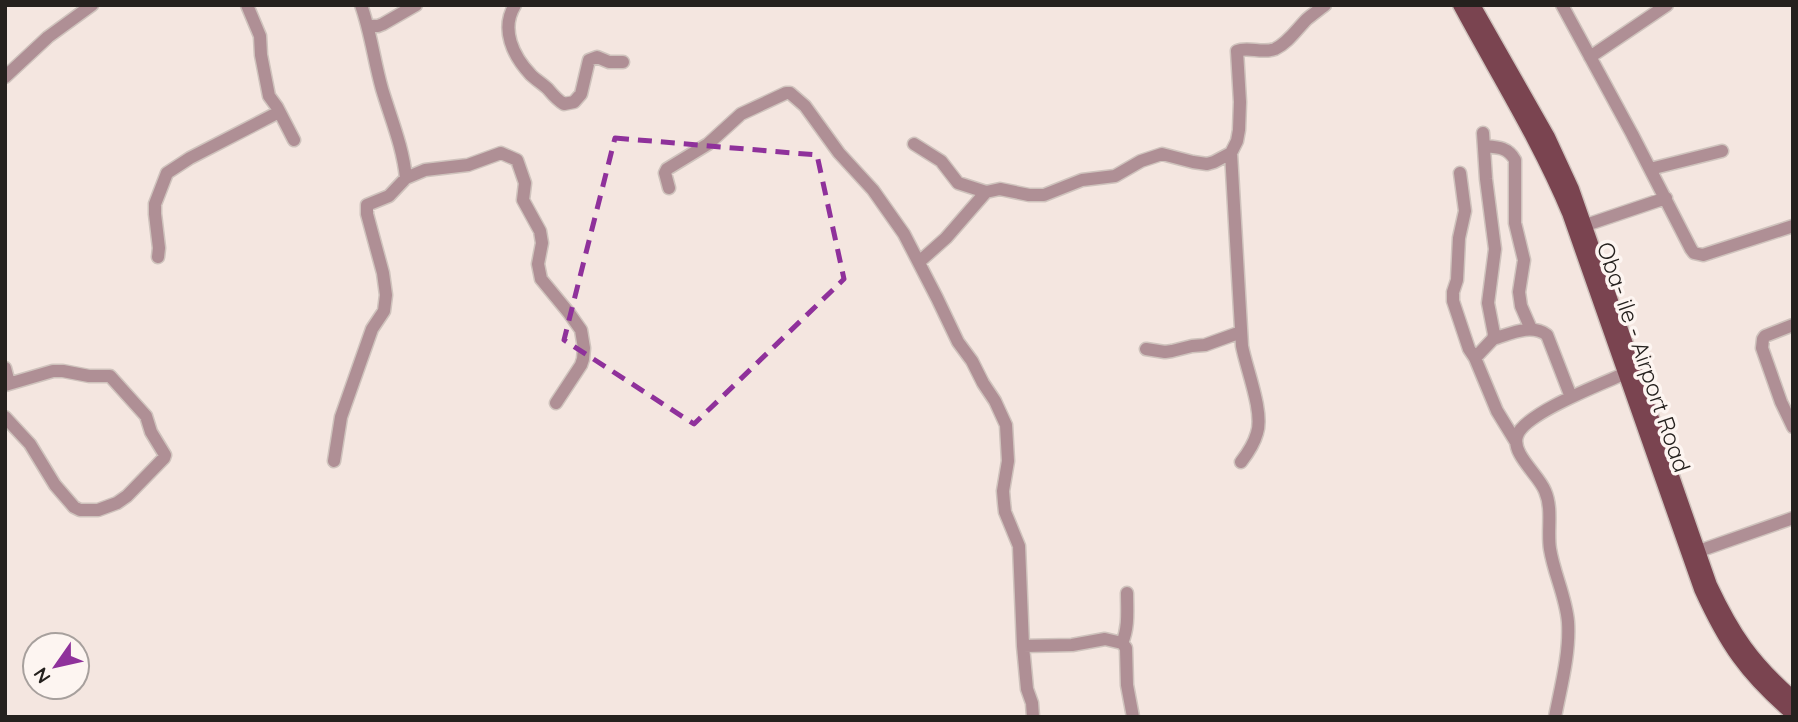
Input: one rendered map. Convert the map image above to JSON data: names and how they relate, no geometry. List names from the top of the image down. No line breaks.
{"streets":{"main road":["Oba- ile - Airport Road"]},"north":"bottom left"}
